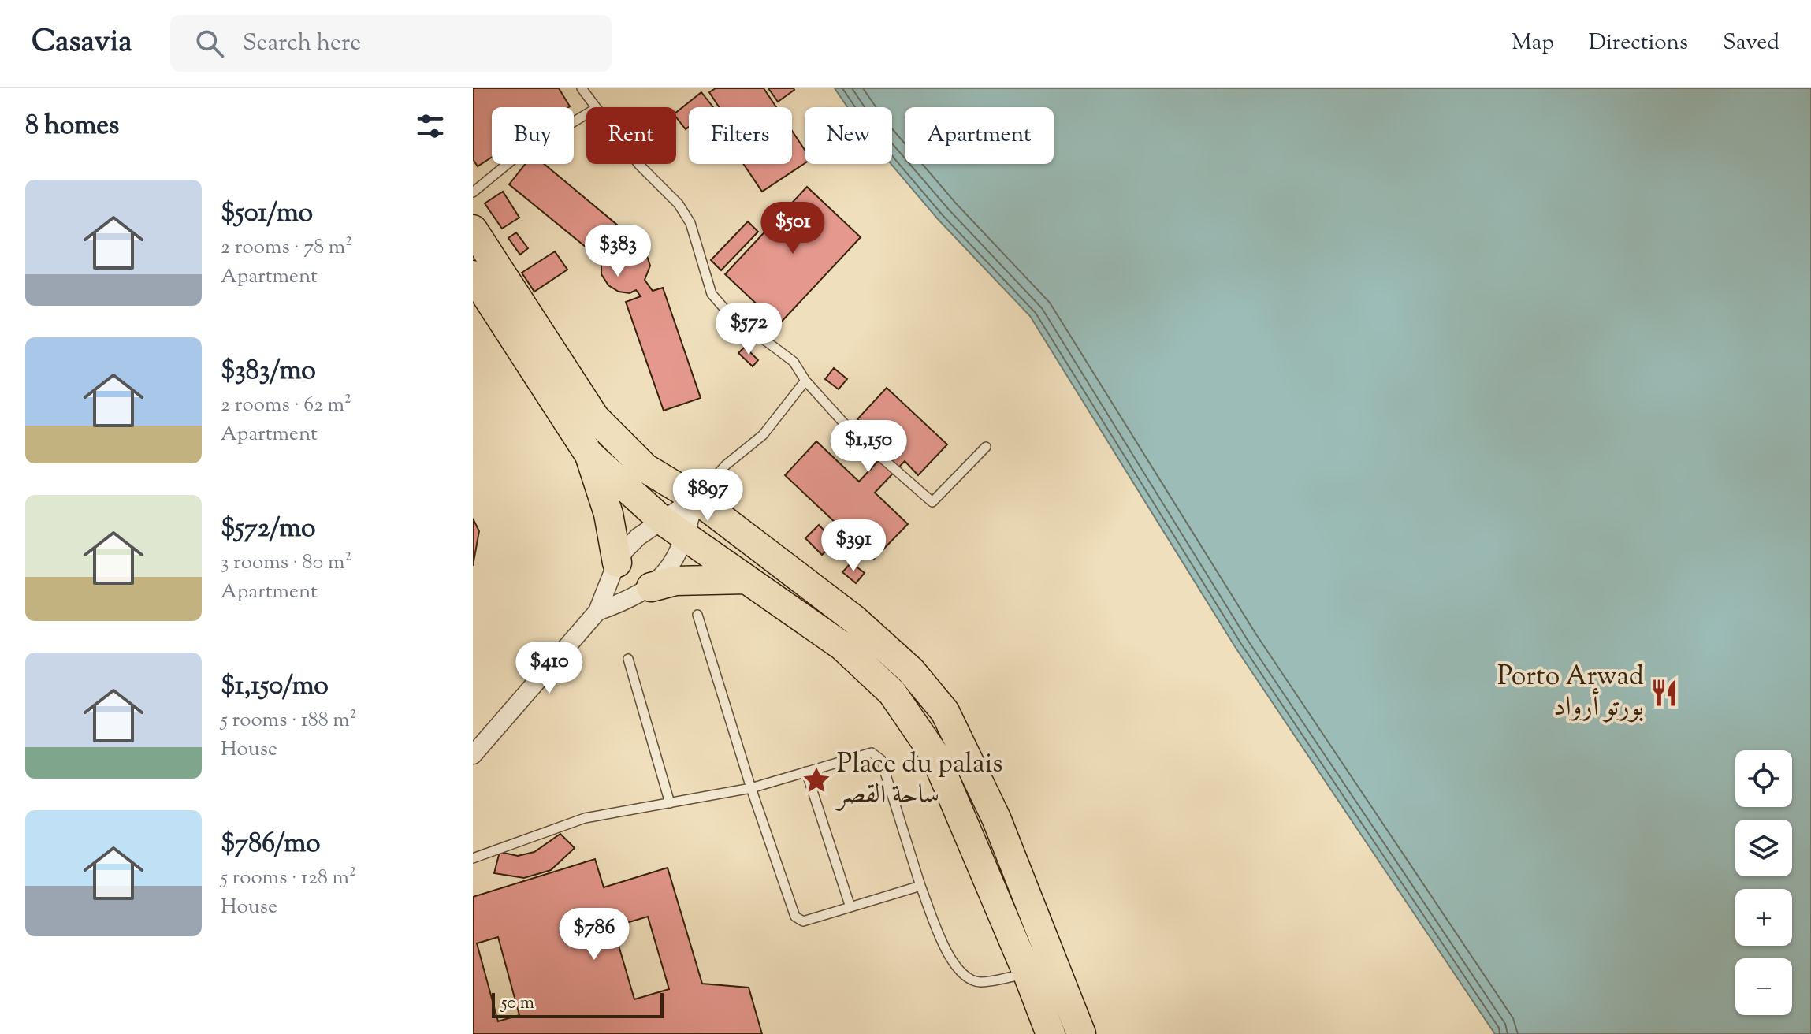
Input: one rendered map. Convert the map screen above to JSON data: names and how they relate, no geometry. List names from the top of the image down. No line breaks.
{"places":{"restaurant":["Porto Arwad بورتو أرواد"],"place":["Place du palais ساحة القصر"]},"scale_bar":"50 m","page":{"header":"Casavia","search":"Search here","nav":["Map","Directions","Saved"],"heading":"8 homes","chip":["Buy","Rent","Filters","New","Apartment"],"list":[{"name":"$501/mo","note":"2 rooms · 78 m² · Apartment"},{"name":"$383/mo","note":"2 rooms · 62 m² · Apartment"},{"name":"$572/mo","note":"3 rooms · 80 m² · Apartment"},{"name":"$1,150/mo","note":"5 rooms · 188 m² · House"},{"name":"$786/mo","note":"5 rooms · 128 m² · House"}],"price":["$501","$383","$572","$1,150","$897","$391","$410","$786"],"map_buttons":["+","−"],"scale":"50 m"}}
